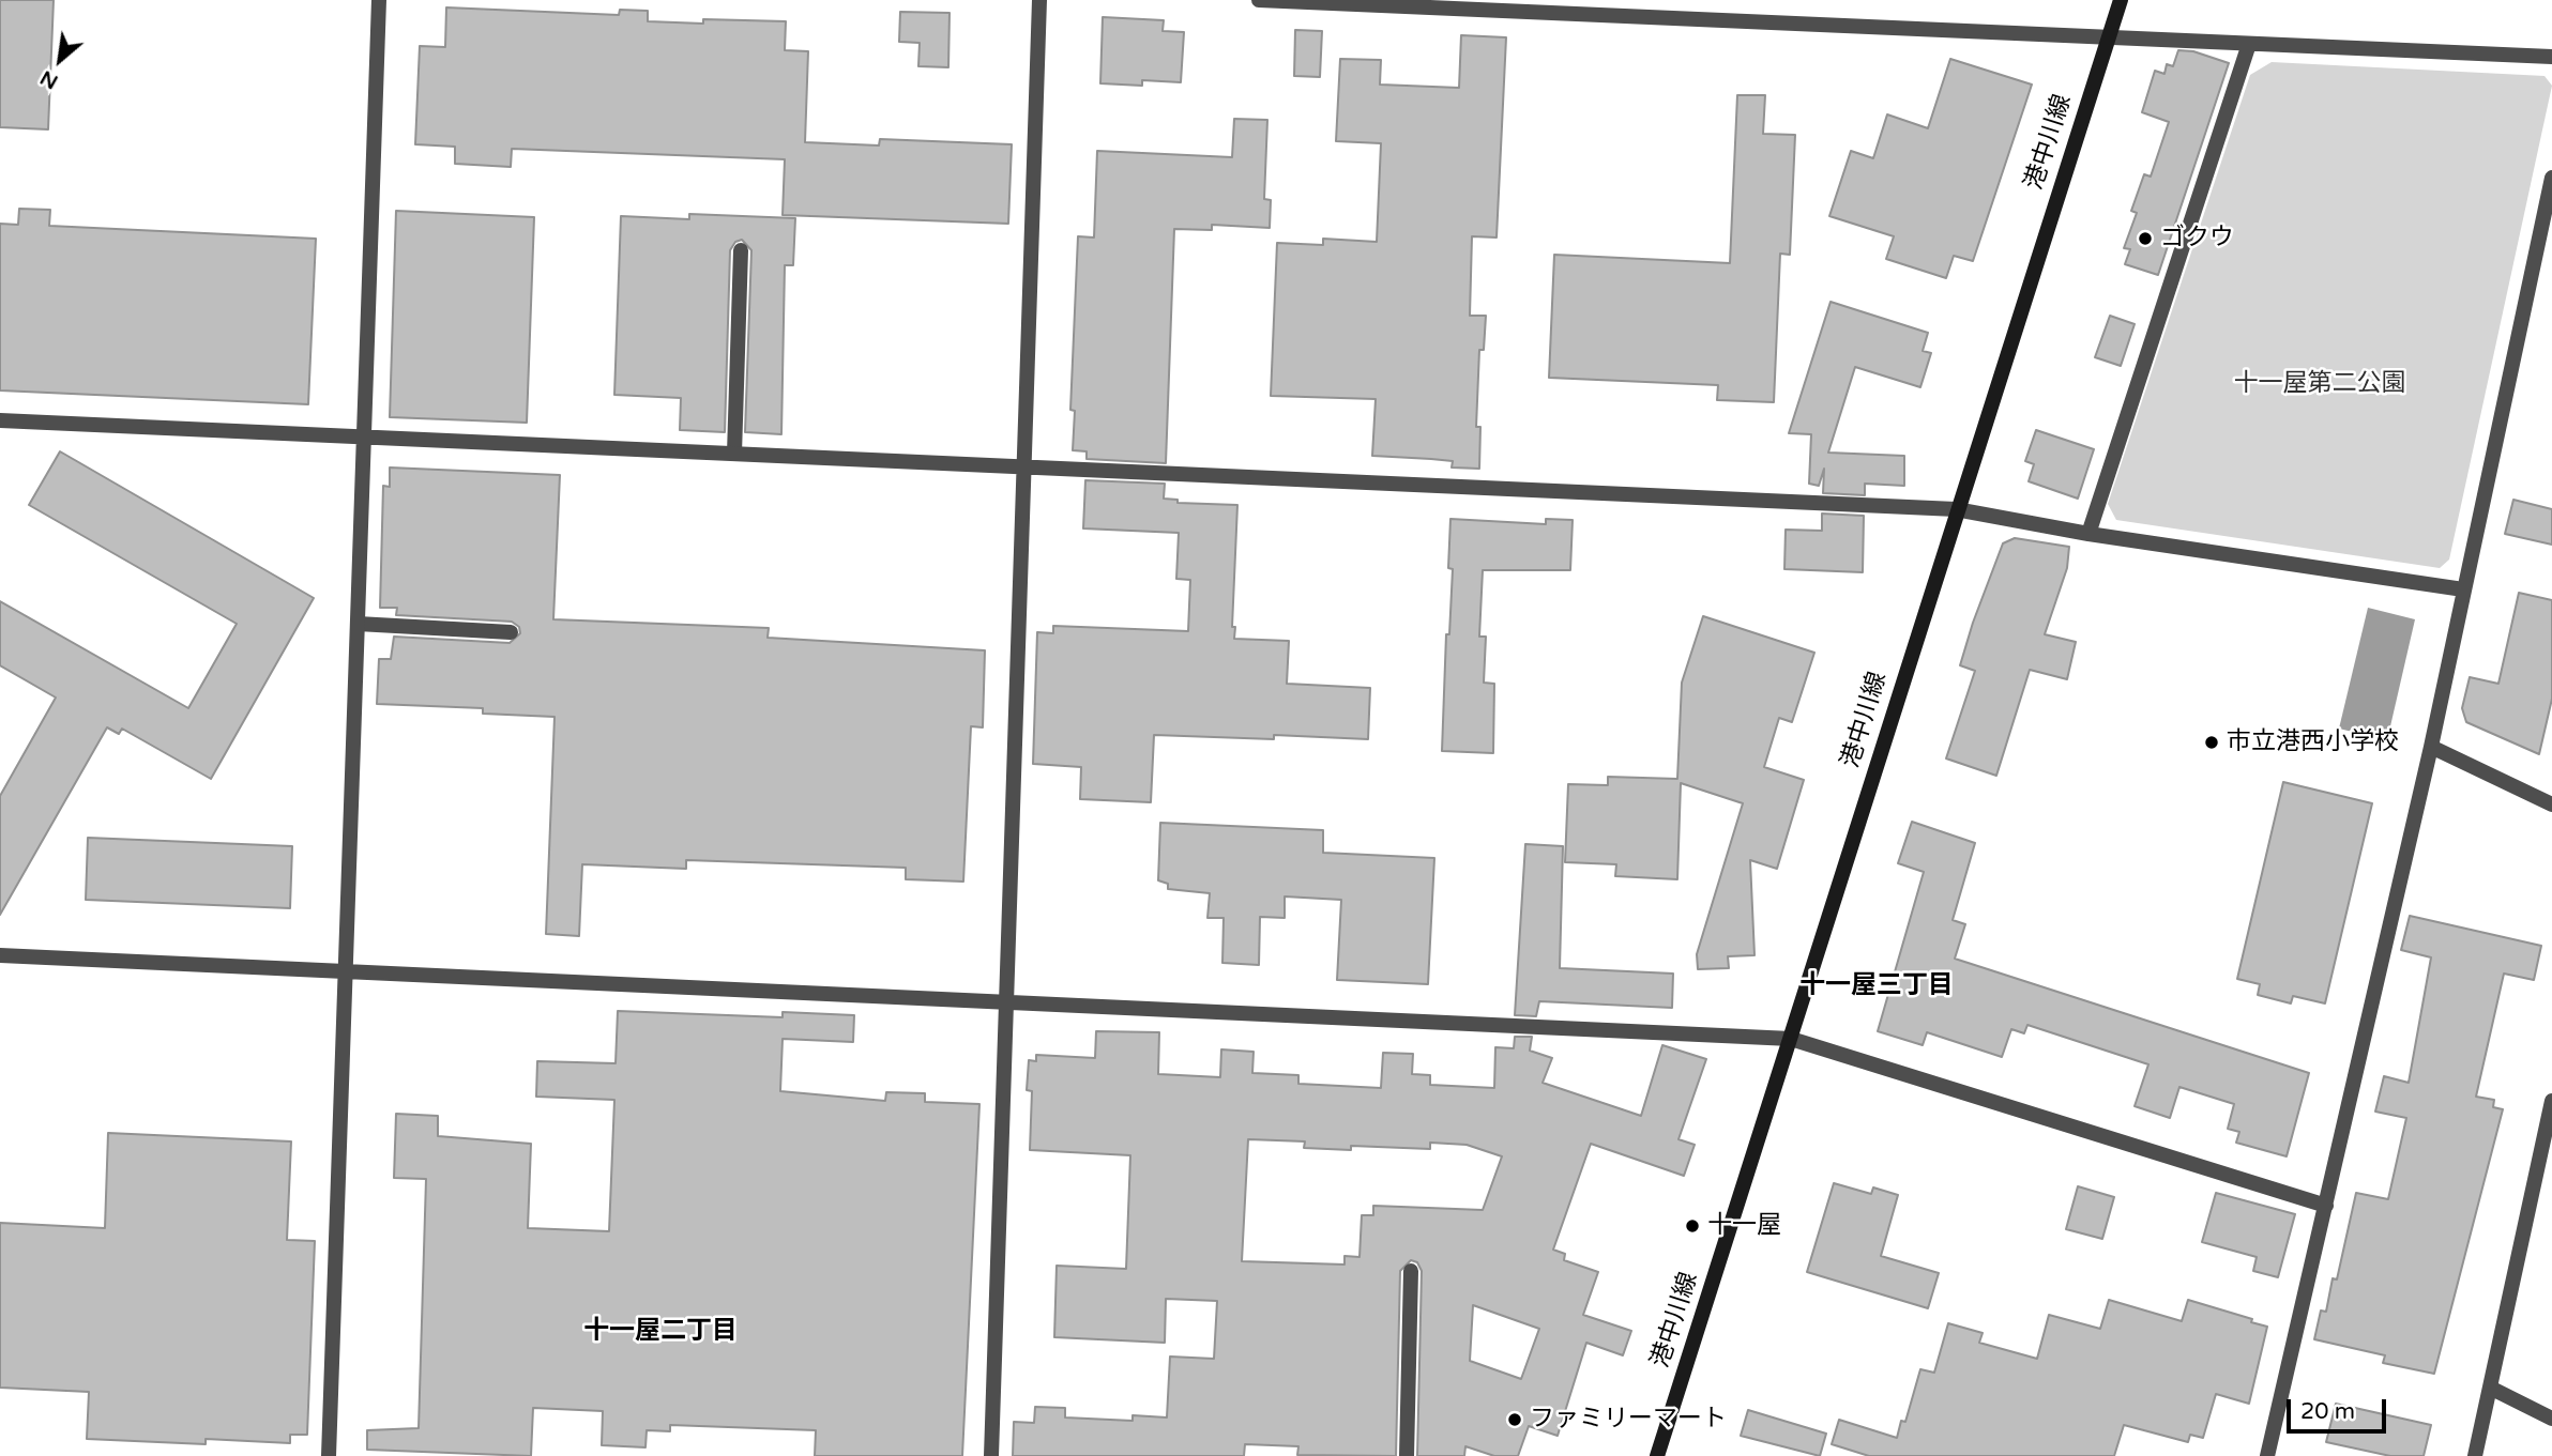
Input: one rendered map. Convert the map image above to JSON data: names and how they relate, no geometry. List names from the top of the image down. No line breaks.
{"streets":{"main road":["港中川線"]},"districts":["十一屋三丁目","十一屋二丁目"],"parks":["十一屋第二公園"],"places":["ゴクウ","市立港西小学校","十一屋","ファミリーマート"],"scale_bar":"20 m","north":"bottom left"}
